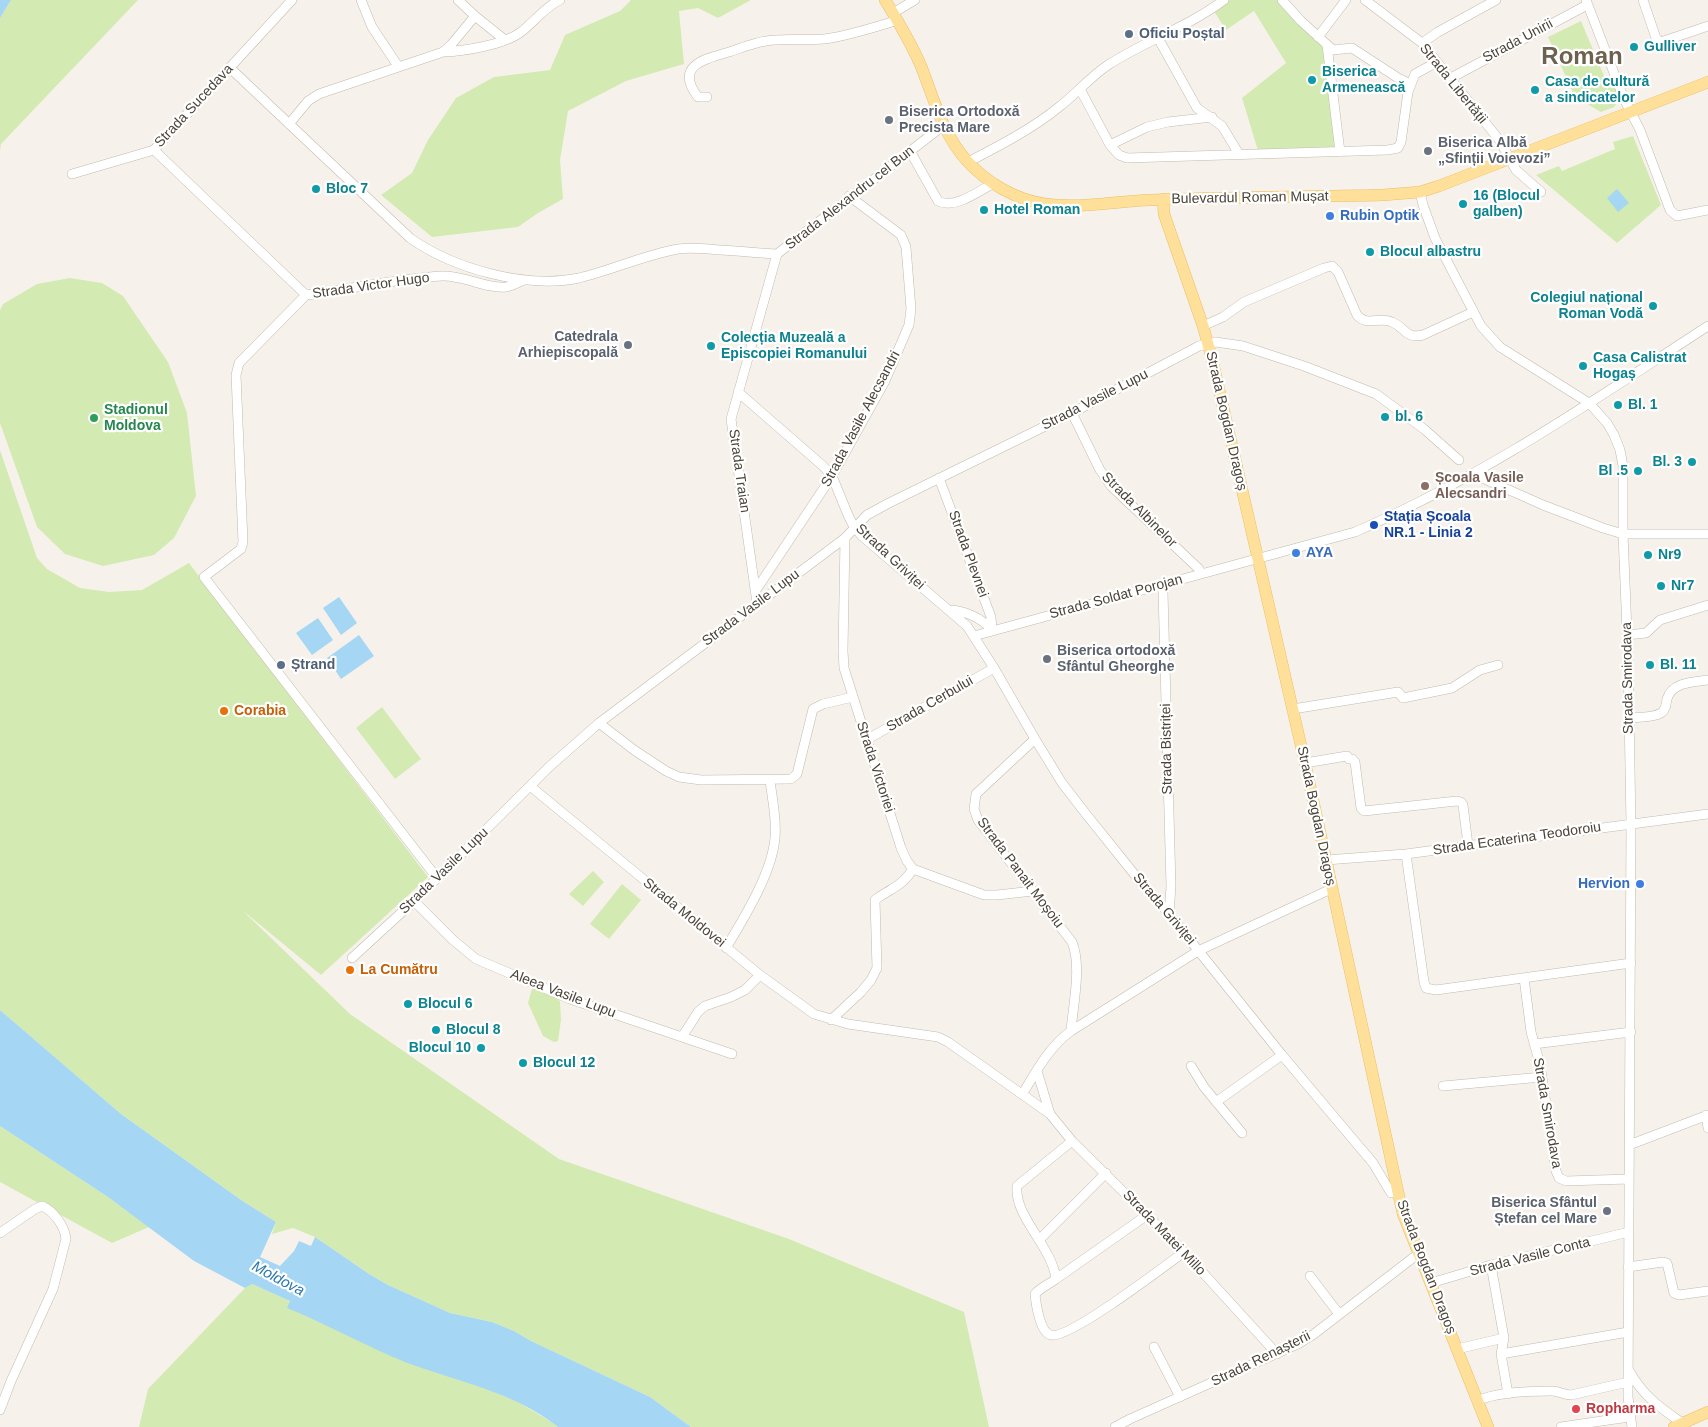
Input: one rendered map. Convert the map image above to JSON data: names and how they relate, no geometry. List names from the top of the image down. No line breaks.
{"streets":{"main road":["Bulevardul Roman Mușat","Strada Bogdan Dragoș"],"street":["Strada Unirii","Strada Libertății","Strada Sucedava","Strada Alexandru cel Bun","Strada Victor Hugo","Strada Vasile Lupu","Strada Vasile Alecsandri","Strada Traian","Strada Albinelor","Strada Plevnei","Strada Griviței","Strada Soldat Porojan","Strada Smirodava","Strada Cerbului","Strada Bistriței","Strada Victoriei","Strada Ecaterina Teodoroiu","Strada Panait Moșoiu","Strada Moldovei","Aleea Vasile Lupu","Strada Matei Millo","Strada Vasile Conta","Strada Renașterii"]},"crossings":[["Strada Unirii","Strada Libertății"],["Strada Libertății","Bulevardul Roman Mușat"],["Strada Sucedava","Strada Alexandru cel Bun"],["Strada Sucedava","Strada Victor Hugo"],["Strada Alexandru cel Bun","Bulevardul Roman Mușat"],["Strada Alexandru cel Bun","Strada Victor Hugo"],["Strada Alexandru cel Bun","Strada Vasile Alecsandri"],["Strada Alexandru cel Bun","Strada Traian"],["Bulevardul Roman Mușat","Strada Bogdan Dragoș"],["Bulevardul Roman Mușat","Strada Smirodava"],["Strada Victor Hugo","Strada Vasile Lupu"],["Strada Vasile Lupu","Strada Bogdan Dragoș"],["Strada Vasile Lupu","Strada Traian"],["Strada Vasile Lupu","Strada Albinelor"],["Strada Vasile Lupu","Strada Plevnei"],["Strada Vasile Lupu","Strada Griviței"],["Strada Vasile Lupu","Strada Victoriei"],["Strada Vasile Lupu","Strada Moldovei"],["Strada Vasile Lupu","Aleea Vasile Lupu"],["Strada Vasile Alecsandri","Strada Traian"],["Strada Vasile Alecsandri","Strada Griviței"],["Strada Bogdan Dragoș","Strada Griviței"],["Strada Bogdan Dragoș","Strada Soldat Porojan"],["Strada Bogdan Dragoș","Strada Ecaterina Teodoroiu"],["Strada Bogdan Dragoș","Strada Vasile Conta"],["Strada Bogdan Dragoș","Strada Renașterii"],["Strada Traian","Strada Griviței"],["Strada Albinelor","Strada Soldat Porojan"],["Strada Plevnei","Strada Griviței"],["Strada Plevnei","Strada Soldat Porojan"],["Strada Griviței","Strada Soldat Porojan"],["Strada Griviței","Strada Cerbului"],["Strada Griviței","Strada Bistriței"],["Strada Griviței","Strada Panait Moșoiu"],["Strada Soldat Porojan","Strada Smirodava"],["Strada Soldat Porojan","Strada Bistriței"],["Strada Smirodava","Strada Ecaterina Teodoroiu"],["Strada Smirodava","Strada Vasile Conta"],["Strada Cerbului","Strada Victoriei"],["Strada Moldovei","Strada Matei Millo"],["Strada Matei Millo","Strada Renașterii"]],"districts":["Roman"],"water":["Moldova"],"places":["Oficiu Poștal","Gulliver","Biserica Armenească","Casa de cultură a sindicatelor","Biserica Ortodoxă Precista Mare","Biserica Albă „Sfinții Voievozi”","Bloc 7","16 (Blocul galben)","Hotel Roman","Rubin Optik","Blocul albastru","Colegiul național Roman Vodă","Catedrala Arhiepiscopală","Colecția Muzeală a Episcopiei Romanului","Casa Calistrat Hogaș","Bl. 1","bl. 6","Stadionul Moldova","Bl. 3","Bl .5","Școala Vasile Alecsandri","Stația Școala NR.1 - Linia 2","AYA","Nr9","Nr7","Biserica ortodoxă Sfântul Gheorghe","Ștrand","Bl. 11","Corabia","Hervion","La Cumătru","Blocul 6","Blocul 8","Blocul 10","Blocul 12","Biserica Sfântul Ștefan cel Mare","Ropharma"]}
